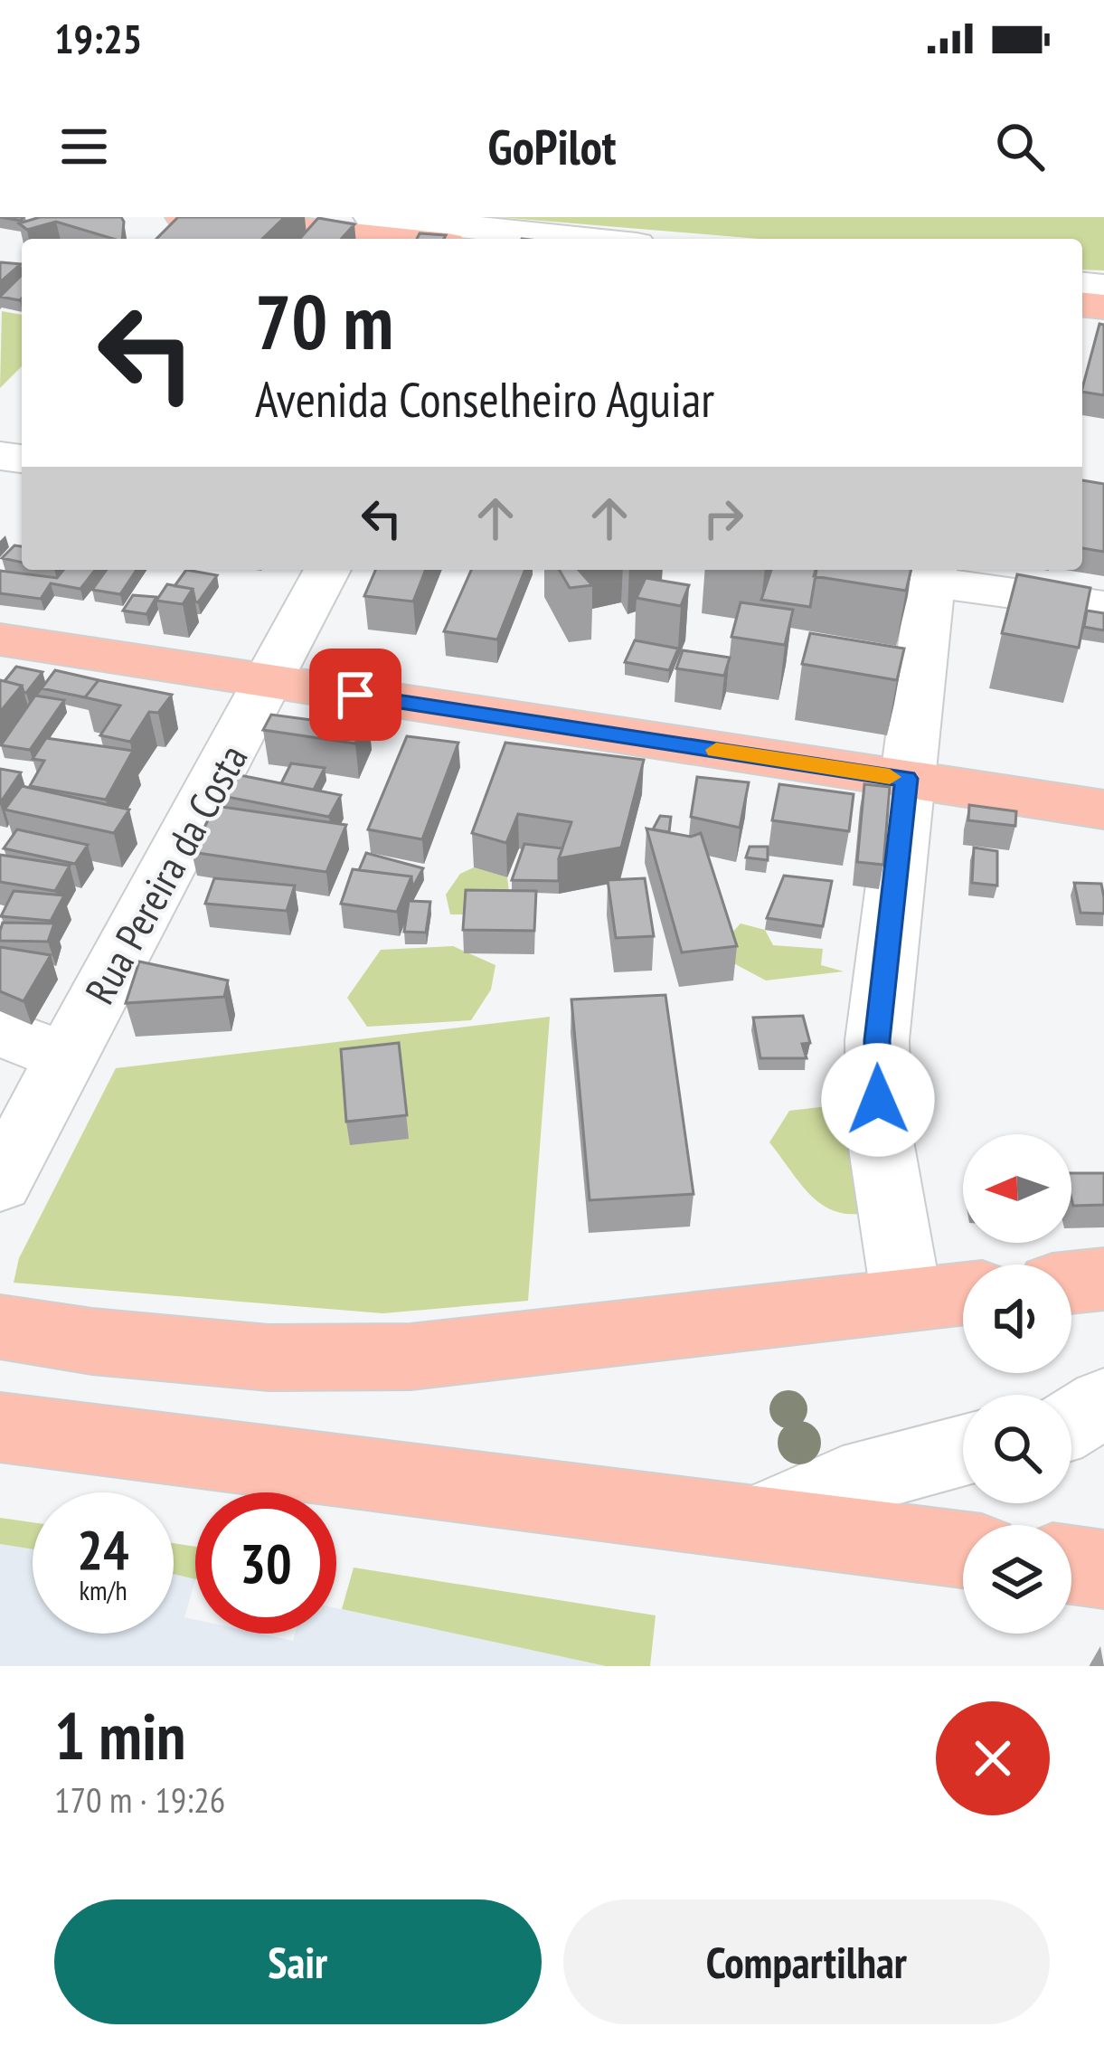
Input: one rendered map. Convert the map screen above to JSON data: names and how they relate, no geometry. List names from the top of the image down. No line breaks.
{"streets":{"street":["Rua Pereira da Costa"]},"north":"left","page":{"status":"19:25","header":"GoPilot","turn":["70 m","Avenida Conselheiro Aguiar"],"speed":"24 km/h","limit":"30","heading":["1 min","170 m · 19:26"],"buttons":["Sair","Compartilhar"]}}
